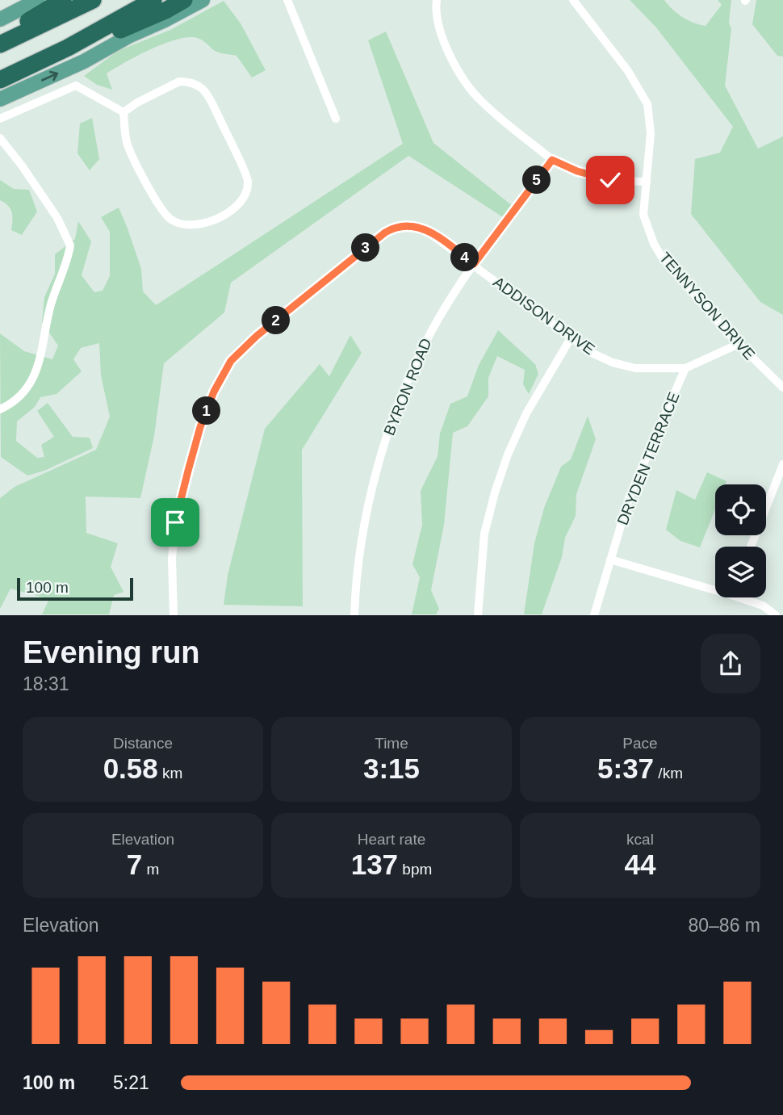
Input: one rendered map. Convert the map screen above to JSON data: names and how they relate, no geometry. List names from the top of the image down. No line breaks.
{"streets":{"street":["TENNYSON DRIVE","ADDISON DRIVE","BYRON ROAD","DRYDEN TERRACE"]},"crossings":[["TENNYSON DRIVE","ADDISON DRIVE"],["ADDISON DRIVE","BYRON ROAD"],["ADDISON DRIVE","DRYDEN TERRACE"]],"scale_bar":"100 m","page":{"pins":["5","3","4","2","1"],"scale":"100 m","heading":["Evening run","18:31"],"stats":[["Distance","0.58 km"],["Time","3:15"],["Pace","5:37 /km"],["Elevation","7 m"],["Heart rate","137 bpm"],["kcal","44"]],"chart":["Elevation","80–86 m"],"list":[{"name":"100 m","note":"5:21"}]}}
